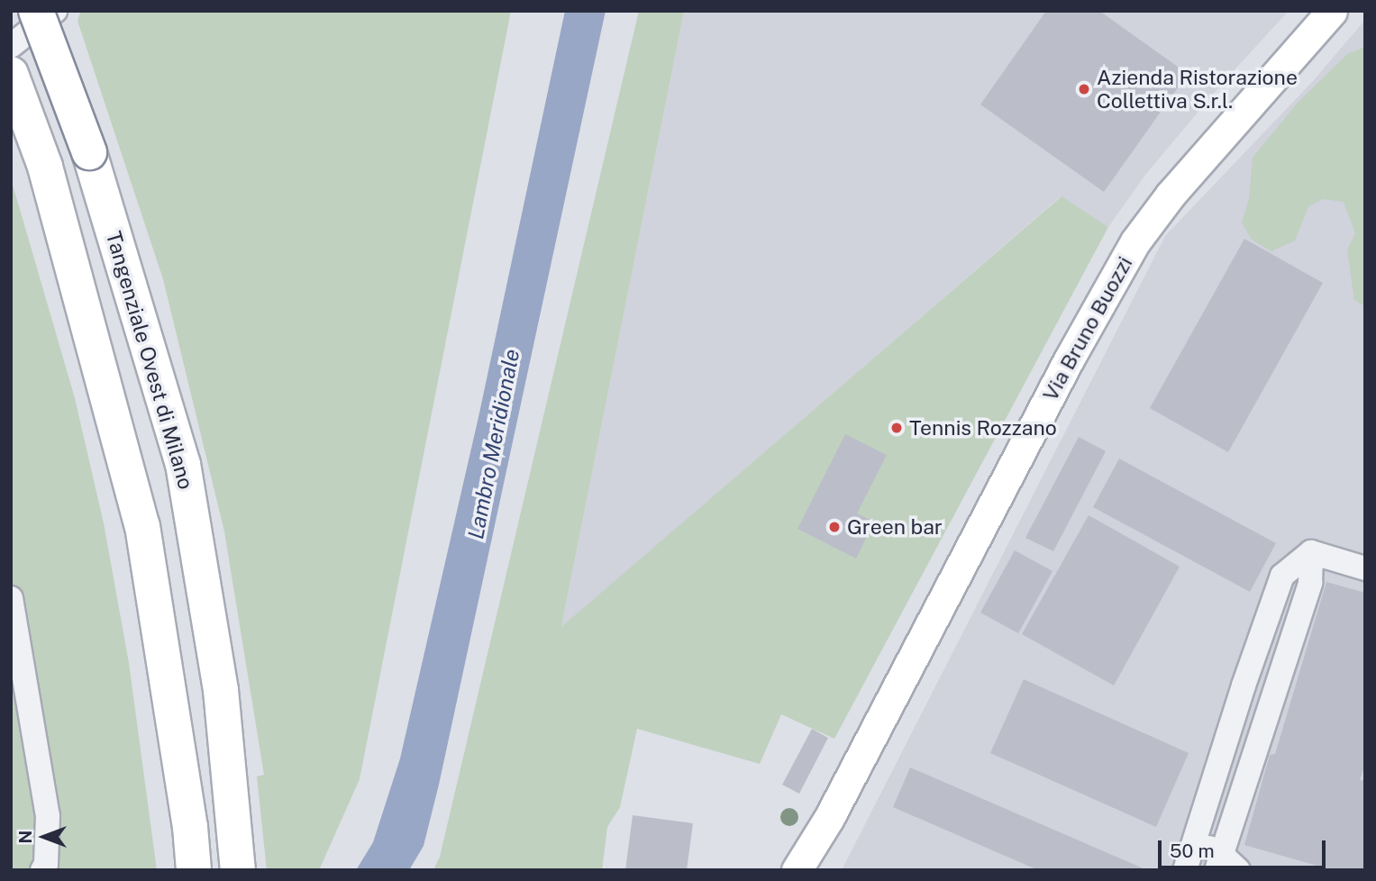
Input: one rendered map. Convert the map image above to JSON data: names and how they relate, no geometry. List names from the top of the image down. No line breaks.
{"streets":{"highway":["Tangenziale Ovest di Milano"],"main road":["Via Bruno Buozzi"]},"water":["Lambro Meridionale"],"places":["Azienda Ristorazione Collettiva S.r.l.","Tennis Rozzano","Green bar"],"scale_bar":"50 m","north":"left"}
